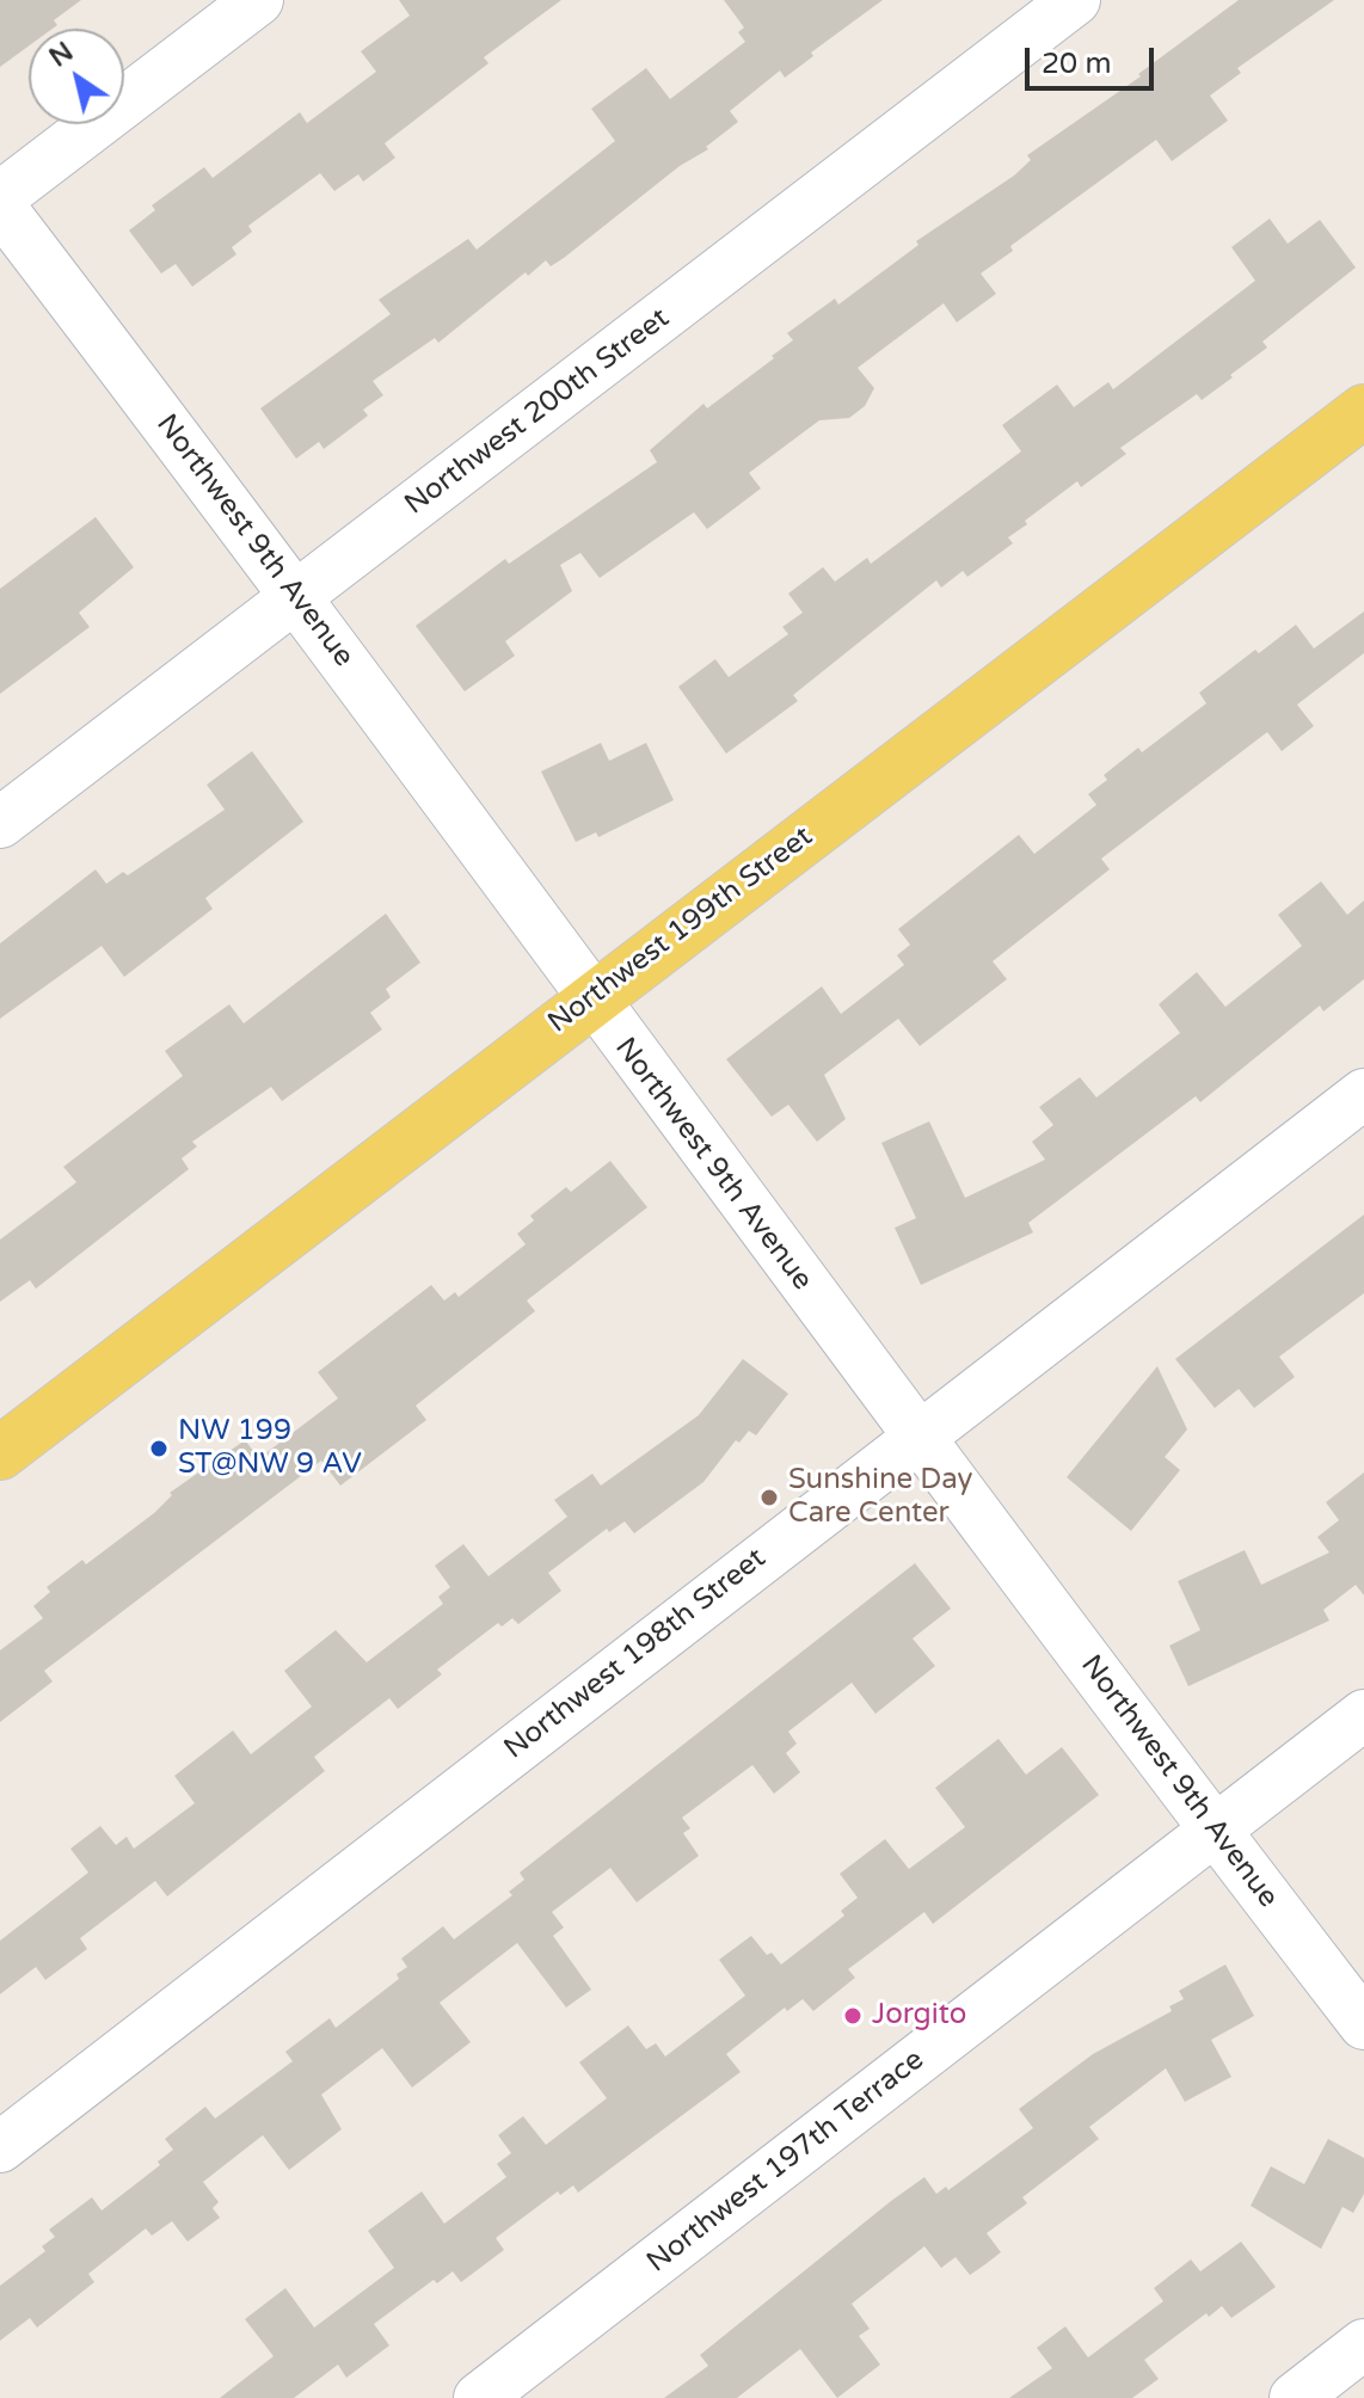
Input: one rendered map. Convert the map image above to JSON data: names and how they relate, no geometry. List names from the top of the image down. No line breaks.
{"streets":{"main road":["Northwest 199th Street"],"street":["Northwest 200th Street","Northwest 9th Avenue","Northwest 198th Street","Northwest 197th Terrace"]},"crossings":[["Northwest 200th Street","Northwest 9th Avenue"],["Northwest 9th Avenue","Northwest 199th Street"],["Northwest 9th Avenue","Northwest 198th Street"],["Northwest 9th Avenue","Northwest 197th Terrace"]],"places":["NW 199 ST@NW 9 AV","Sunshine Day Care Center","Jorgito"],"scale_bar":"20 m","north":"top left"}
